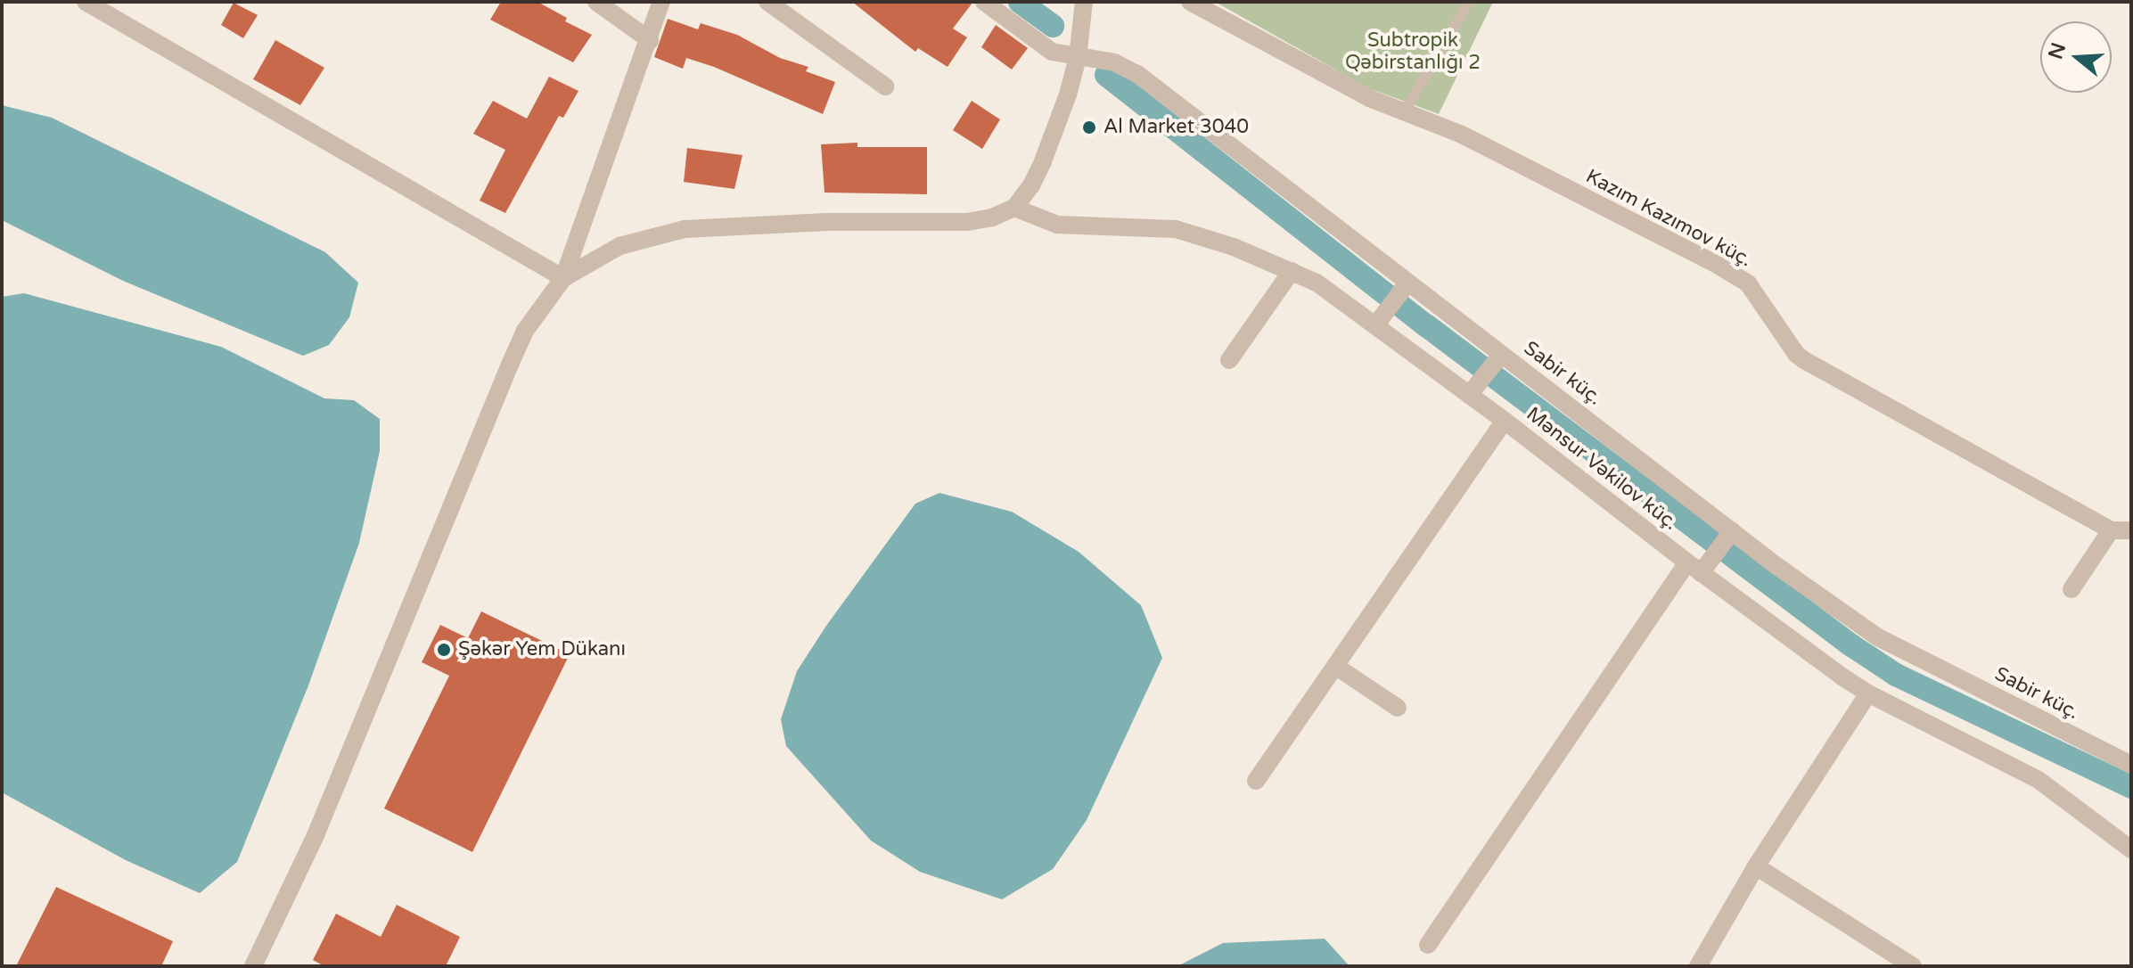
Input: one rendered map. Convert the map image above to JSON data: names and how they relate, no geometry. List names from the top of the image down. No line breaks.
{"streets":{"street":["Kazım Kazımov küç.","Sabir küç.","Mənsur Vəkilov küç."]},"parks":["Subtropik Qəbirstanlığı 2"],"places":["Al Market 3040","Şəkər Yem Dükanı"],"north":"left"}
